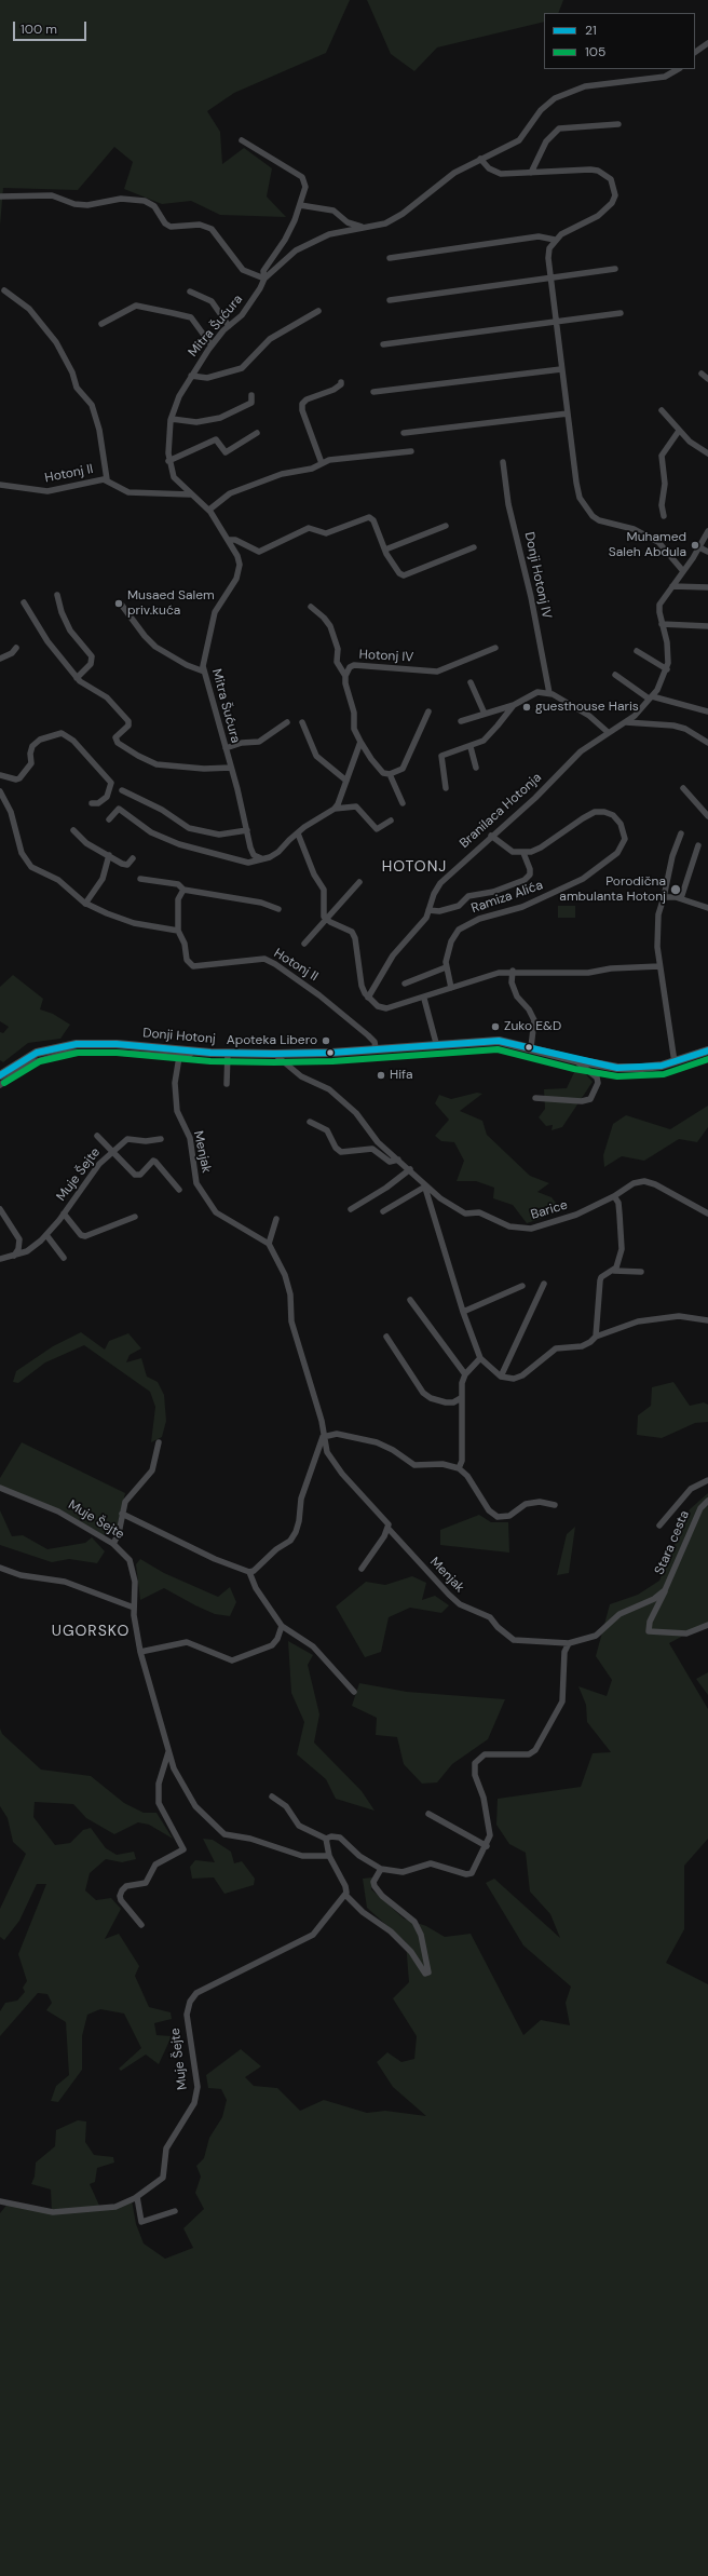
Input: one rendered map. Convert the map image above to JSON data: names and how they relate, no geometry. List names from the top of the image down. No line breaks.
{"streets":{"main road":["Donji Hotonj"],"street":["Mitra Šućura","Hotonj II","Donji Hotonj IV","Hotonj IV","Branilaca Hotonja","Ramiza Alića","Menjak","Muje Šejte","Barice","Stara cesta"]},"crossings":[["Mitra Šućura","Hotonj II"],["Hotonj II","Donji Hotonj"],["Donji Hotonj","Barice"],["Menjak","Stara cesta"]],"districts":["HOTONJ","UGORSKO"],"places":["Muhamed Saleh Abdula","Musaed Salem priv.kuća","guesthouse Haris","Porodična ambulanta Hotonj","Zuko E&D","Apoteka Libero","Hifa"],"lines":["transit line 21","transit line 105"],"legend":["21","105"],"scale_bar":"100 m"}
